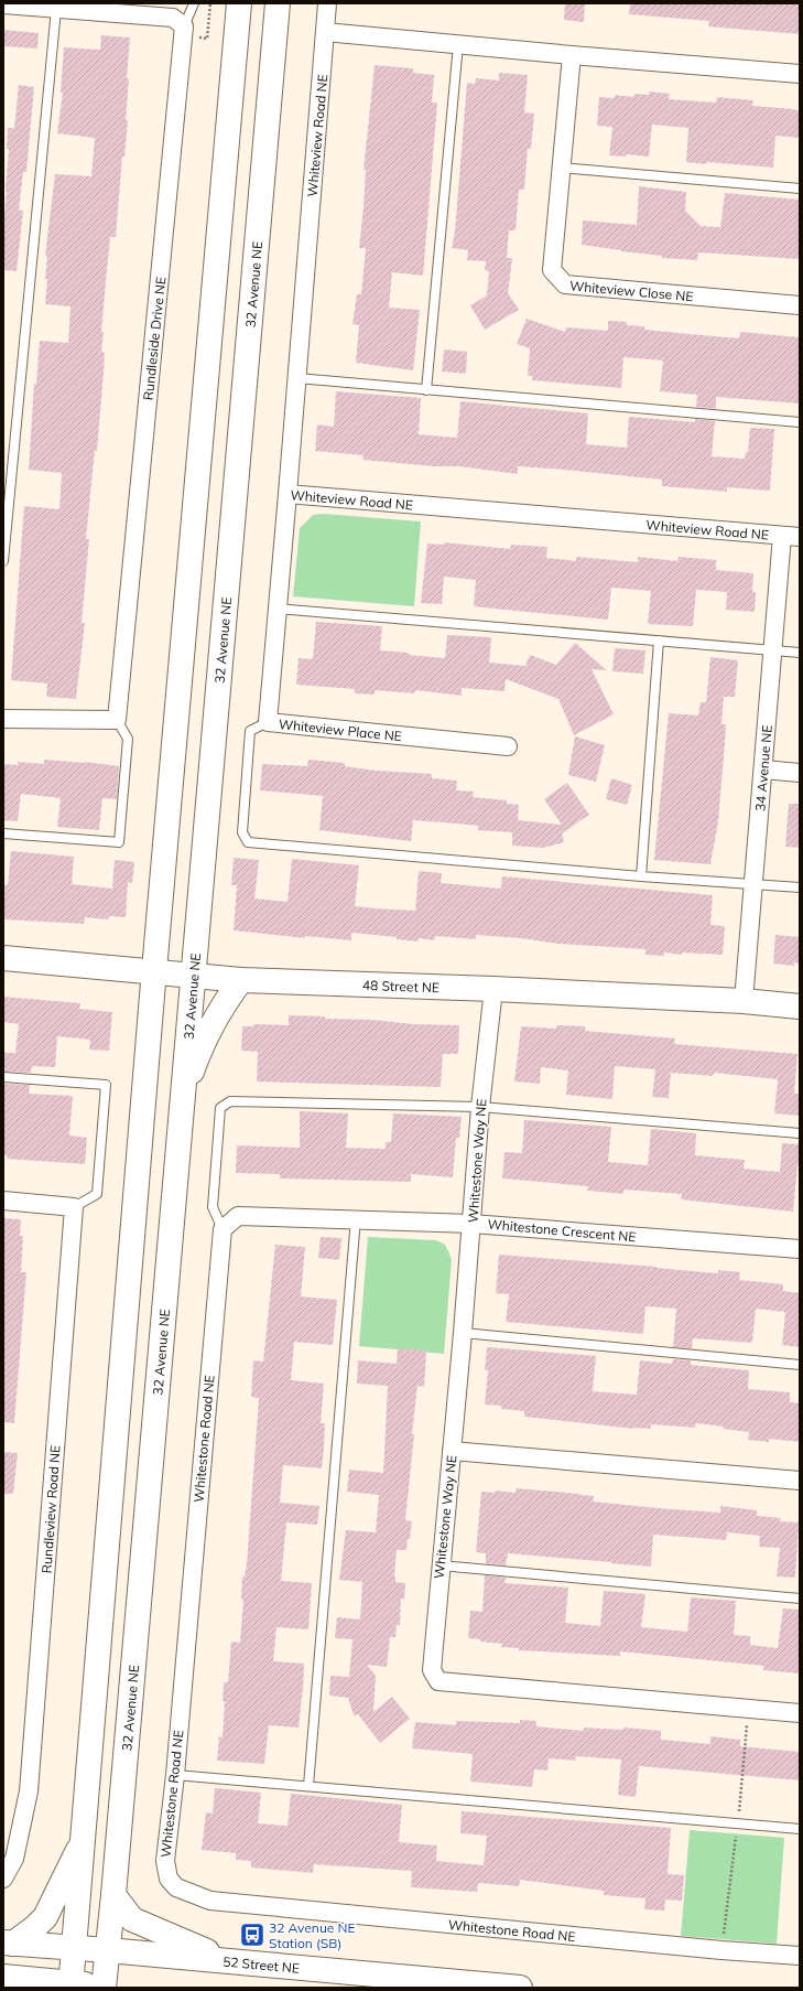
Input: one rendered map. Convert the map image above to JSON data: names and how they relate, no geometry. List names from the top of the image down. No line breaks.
{"streets":{"main road":["32 Avenue NE","48 Street NE","52 Street NE"],"street":["Whiteview Road NE","Whiteview Close NE","Rundleside Drive NE","Whiteview Place NE","34 Avenue NE","Whitestone Way NE","Whitestone Crescent NE","Whitestone Road NE","Rundleview Road NE"]},"crossings":[["Whiteview Road NE","Whiteview Place NE"],["Whiteview Road NE","34 Avenue NE"],["32 Avenue NE","48 Street NE"],["32 Avenue NE","52 Street NE"],["34 Avenue NE","48 Street NE"],["48 Street NE","Whitestone Way NE"],["Whitestone Way NE","Whitestone Crescent NE"],["Whitestone Crescent NE","Whitestone Road NE"]],"places":{"bus stop":["32 Avenue NE Station (SB)"]}}
